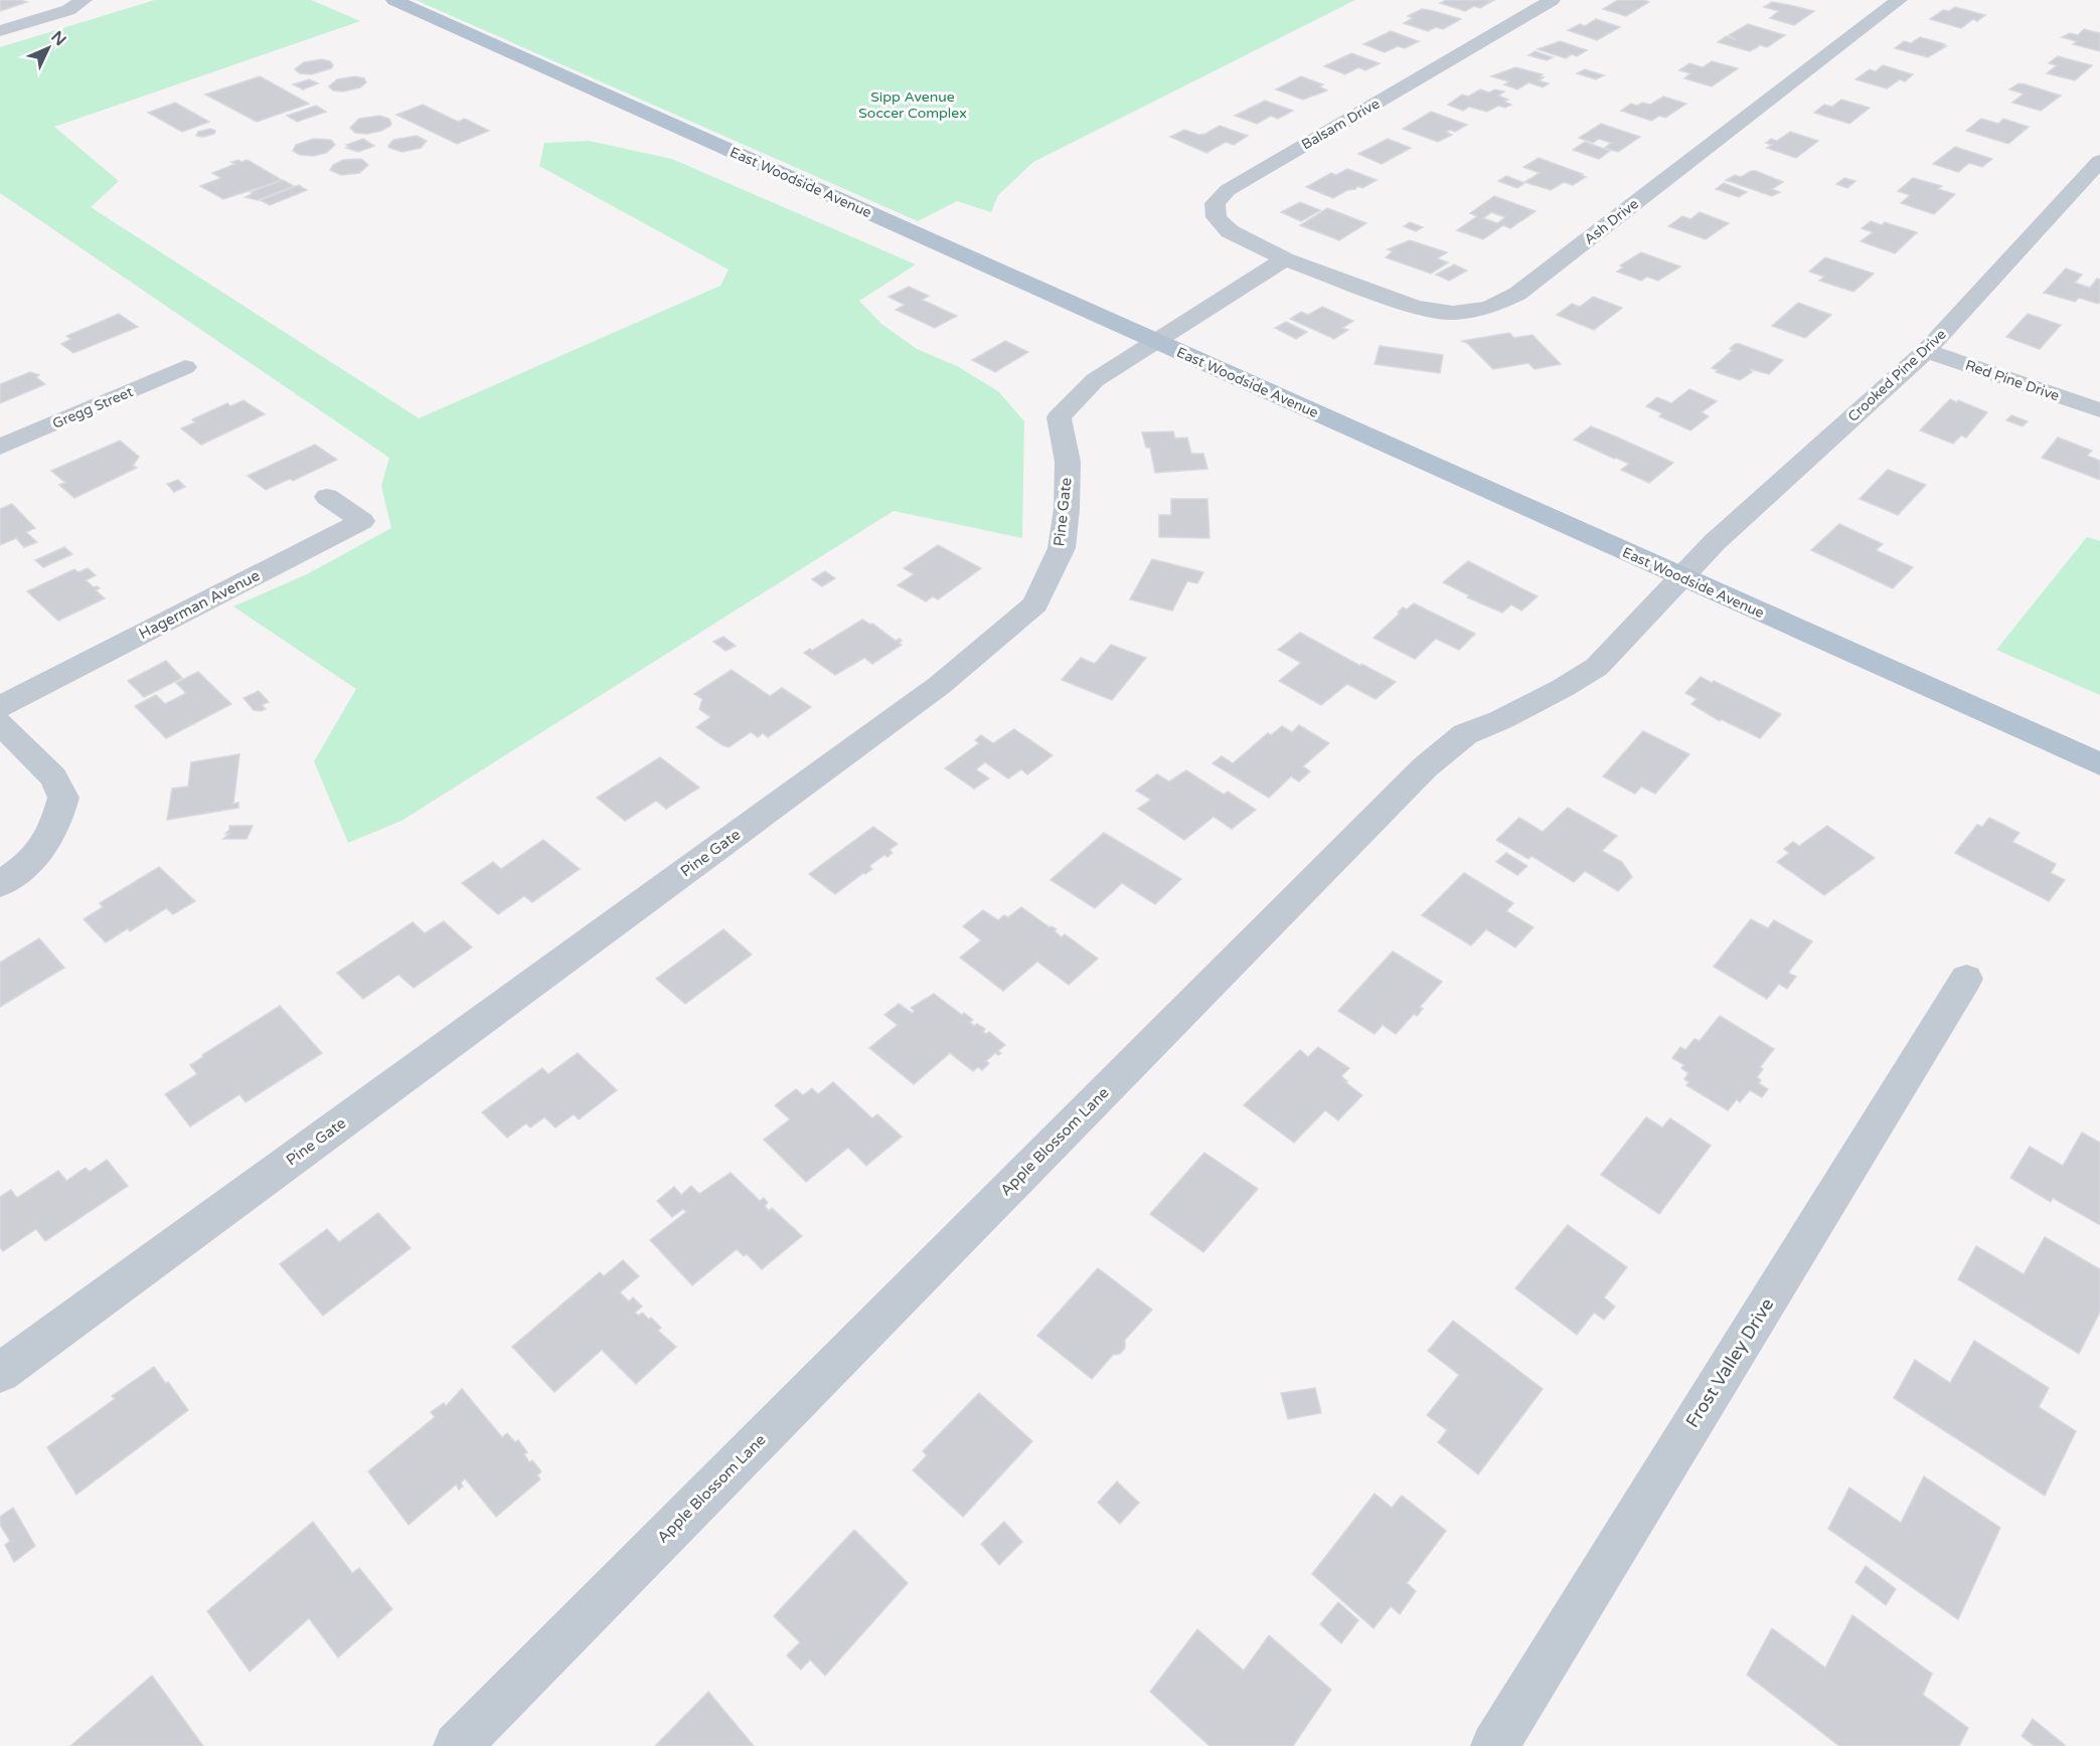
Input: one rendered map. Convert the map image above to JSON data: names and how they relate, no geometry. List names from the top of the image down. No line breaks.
{"streets":{"main road":["East Woodside Avenue"],"street":["Balsam Drive","Ash Drive","Crooked Pine Drive","Red Pine Drive","Gregg Street","Pine Gate","Hagerman Avenue","Apple Blossom Lane","Frost Valley Drive"]},"crossings":[["Balsam Drive","Ash Drive"],["Balsam Drive","Pine Gate"],["East Woodside Avenue","Crooked Pine Drive"],["East Woodside Avenue","Pine Gate"],["East Woodside Avenue","Apple Blossom Lane"],["Ash Drive","Pine Gate"],["Crooked Pine Drive","Red Pine Drive"],["Crooked Pine Drive","Apple Blossom Lane"]],"parks":["Sipp Avenue Soccer Complex"],"north":"top right"}
